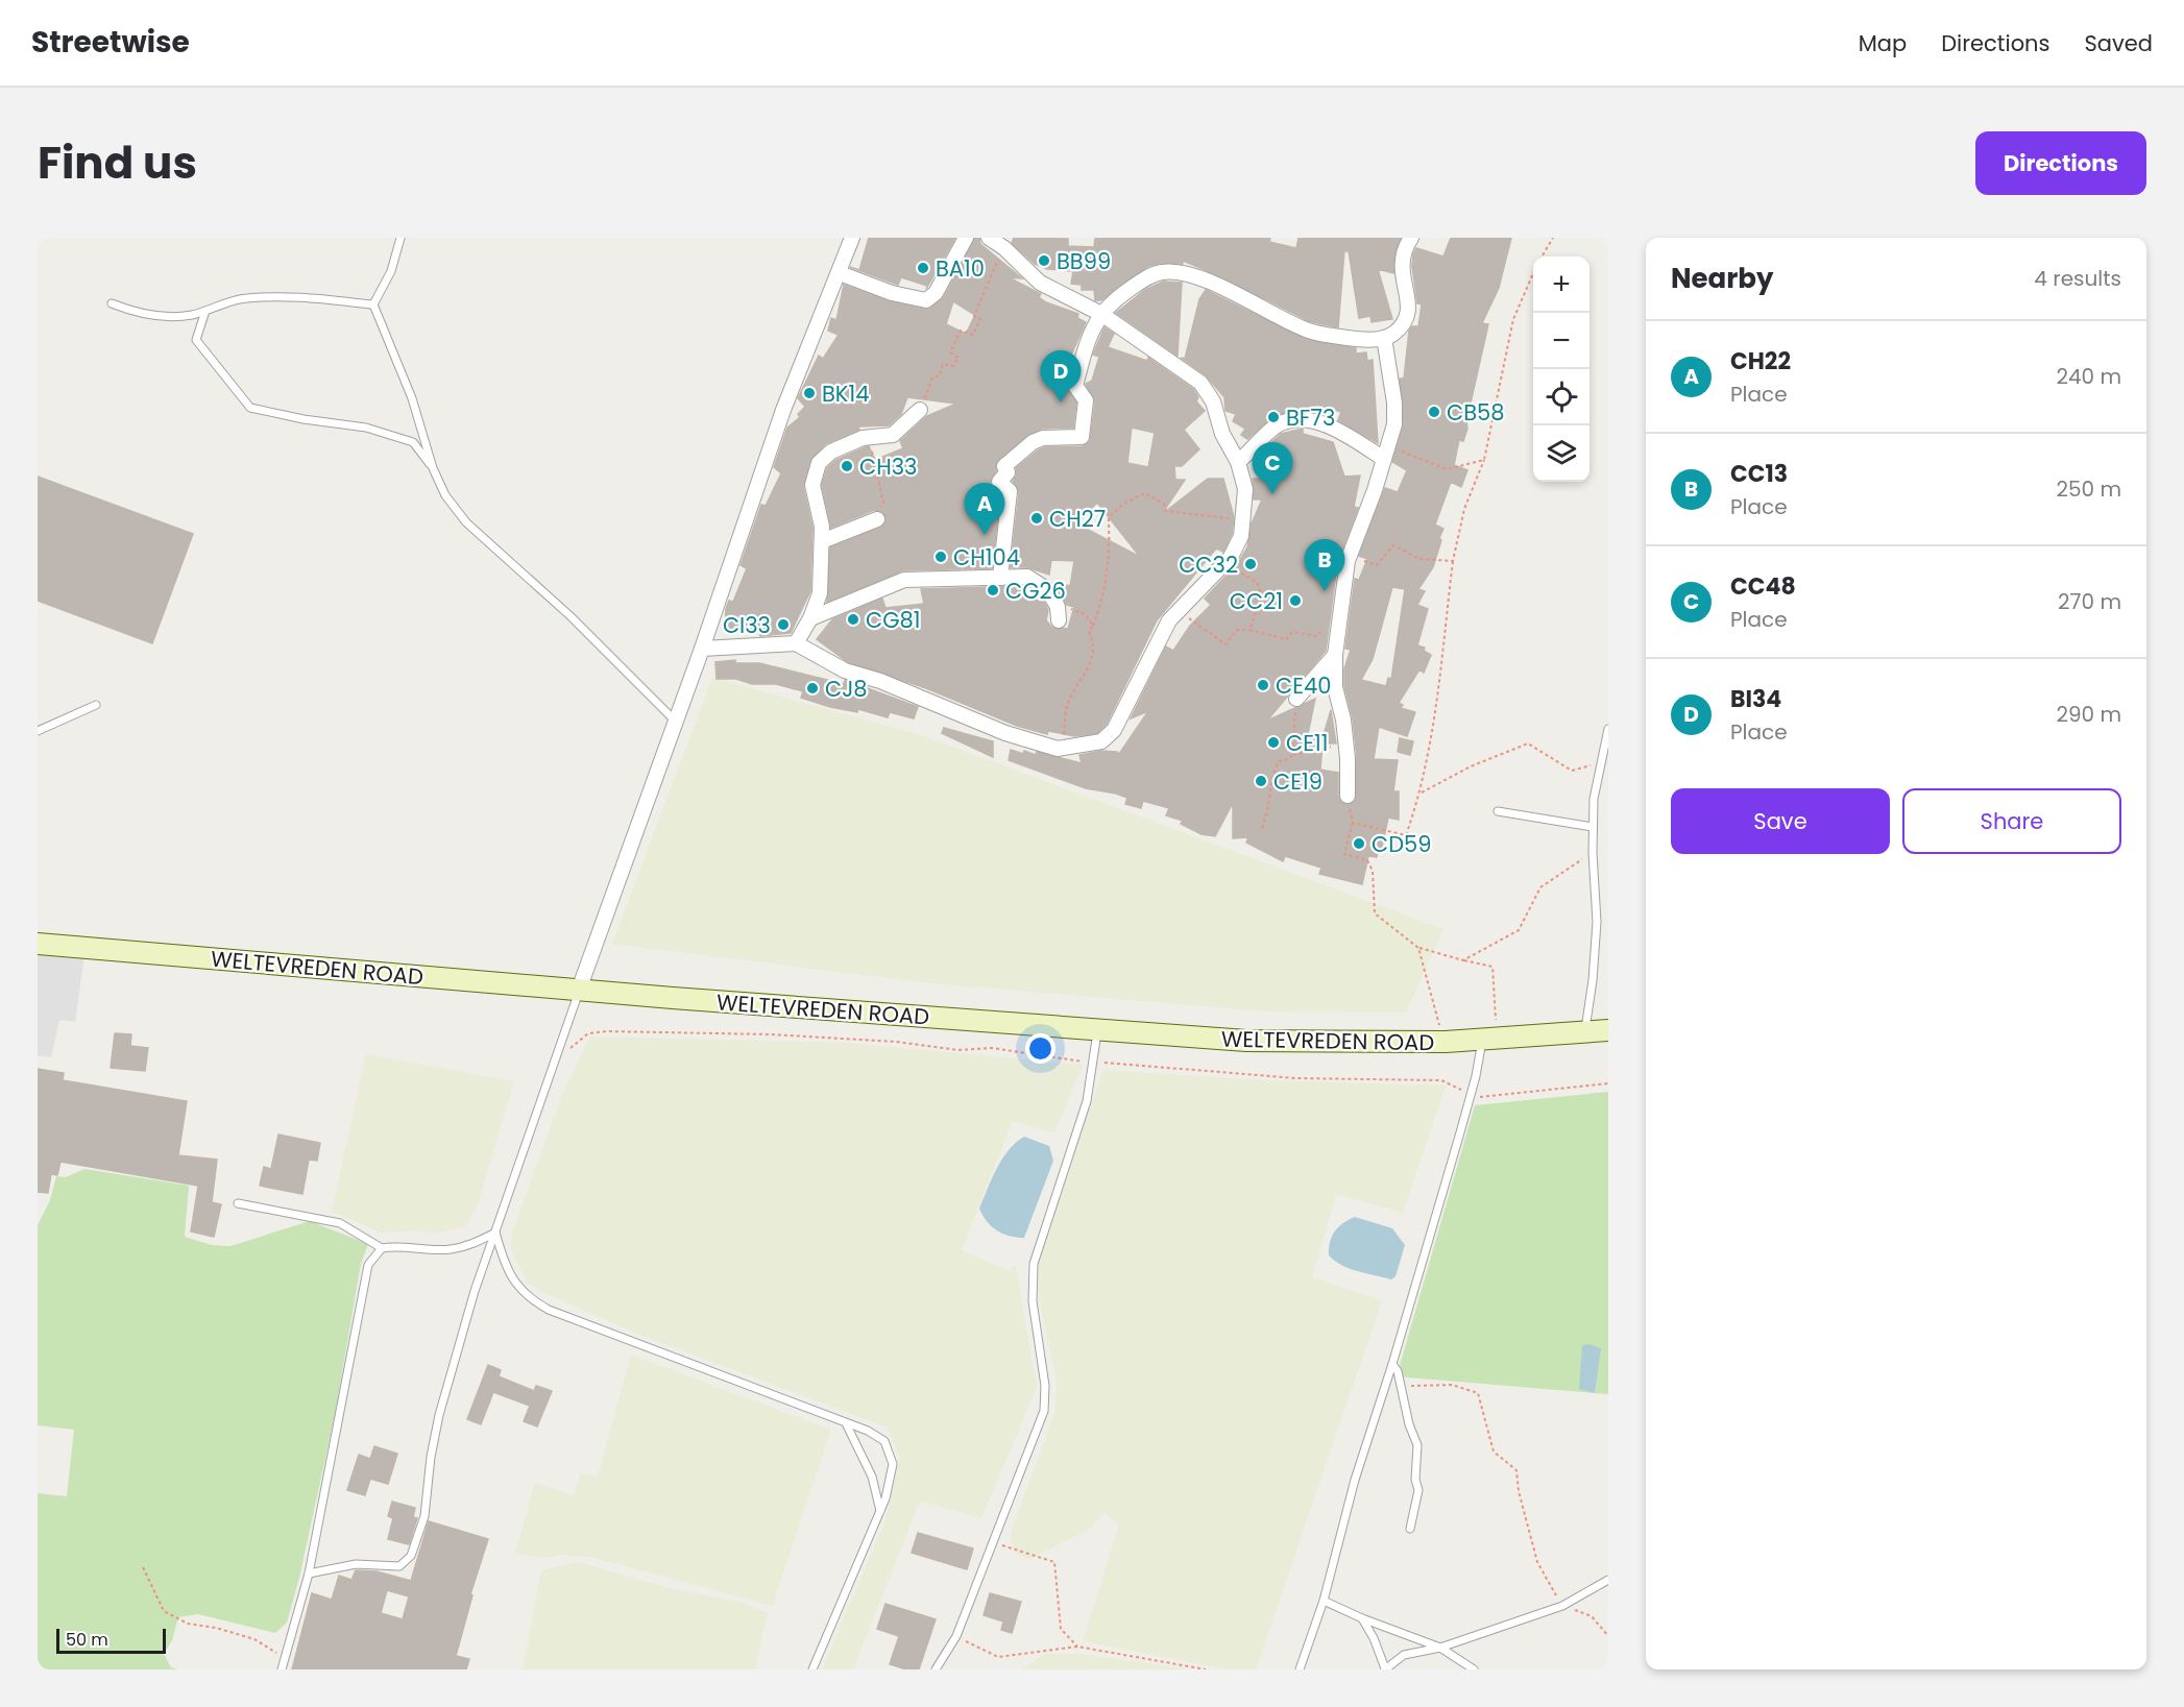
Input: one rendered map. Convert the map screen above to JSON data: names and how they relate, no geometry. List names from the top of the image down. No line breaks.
{"streets":{"street":["WELTEVREDEN ROAD"]},"places":["BB99","BA10","BK14","CB58","BF73","CH33","CH27","CH104","CC32","CG26","CC21","CG81","CI33","CE40","CJ8","CE11","CE19","CD59"],"scale_bar":"50 m","page":{"header":"Streetwise","nav":["Map","Directions","Saved"],"title":"Find us","buttons":["Directions",["Save","Share"]],"heading":["Nearby","4 results"],"map_buttons":["+","−"],"list":[{"mark":"A","name":"CH22","note":"Place","value":"240 m"},{"mark":"B","name":"CC13","note":"Place","value":"250 m"},{"mark":"C","name":"CC48","note":"Place","value":"270 m"},{"mark":"D","name":"BI34","note":"Place","value":"290 m"}],"pins":["D","C","A","B"],"scale":"50 m"}}
